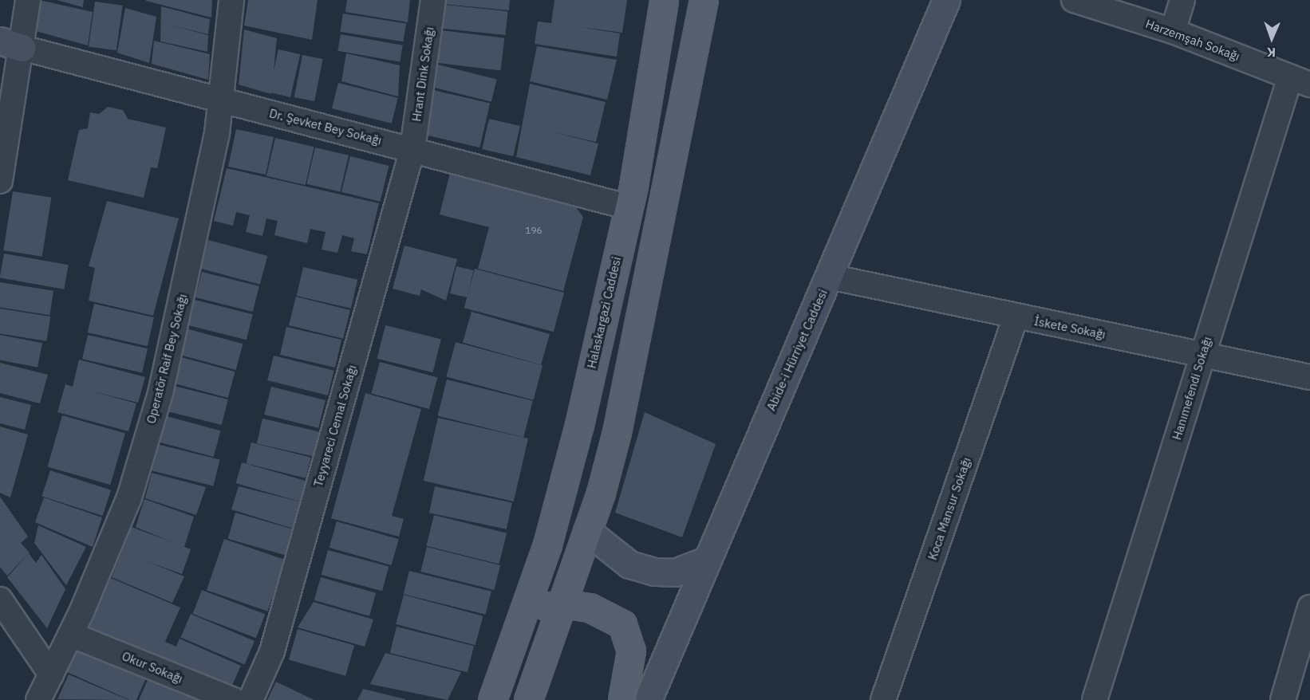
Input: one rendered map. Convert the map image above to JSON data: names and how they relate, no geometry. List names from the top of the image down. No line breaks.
{"streets":{"main road":["Halaskargazi Caddesi","Abide-i Hürriyet Caddesi"],"street":["Harzemşah Sokağı","Hrant Dink Sokağı","Dr. Şevket Bey Sokağı","İskete Sokağı","Operatör Raif Bey Sokağı","Hanımefendi Sokağı","Teyyareci Cemal Sokağı","Koca Mansur Sokağı","Okur Sokağı"]},"crossings":[["Harzemşah Sokağı","Hanımefendi Sokağı"],["Hrant Dink Sokağı","Dr. Şevket Bey Sokağı"],["Hrant Dink Sokağı","Teyyareci Cemal Sokağı"],["Dr. Şevket Bey Sokağı","Halaskargazi Caddesi"],["Dr. Şevket Bey Sokağı","Operatör Raif Bey Sokağı"],["Dr. Şevket Bey Sokağı","Teyyareci Cemal Sokağı"],["İskete Sokağı","Abide-i Hürriyet Caddesi"],["İskete Sokağı","Hanımefendi Sokağı"],["İskete Sokağı","Koca Mansur Sokağı"],["Operatör Raif Bey Sokağı","Okur Sokağı"]],"house_numbers":["196"],"north":"bottom"}
